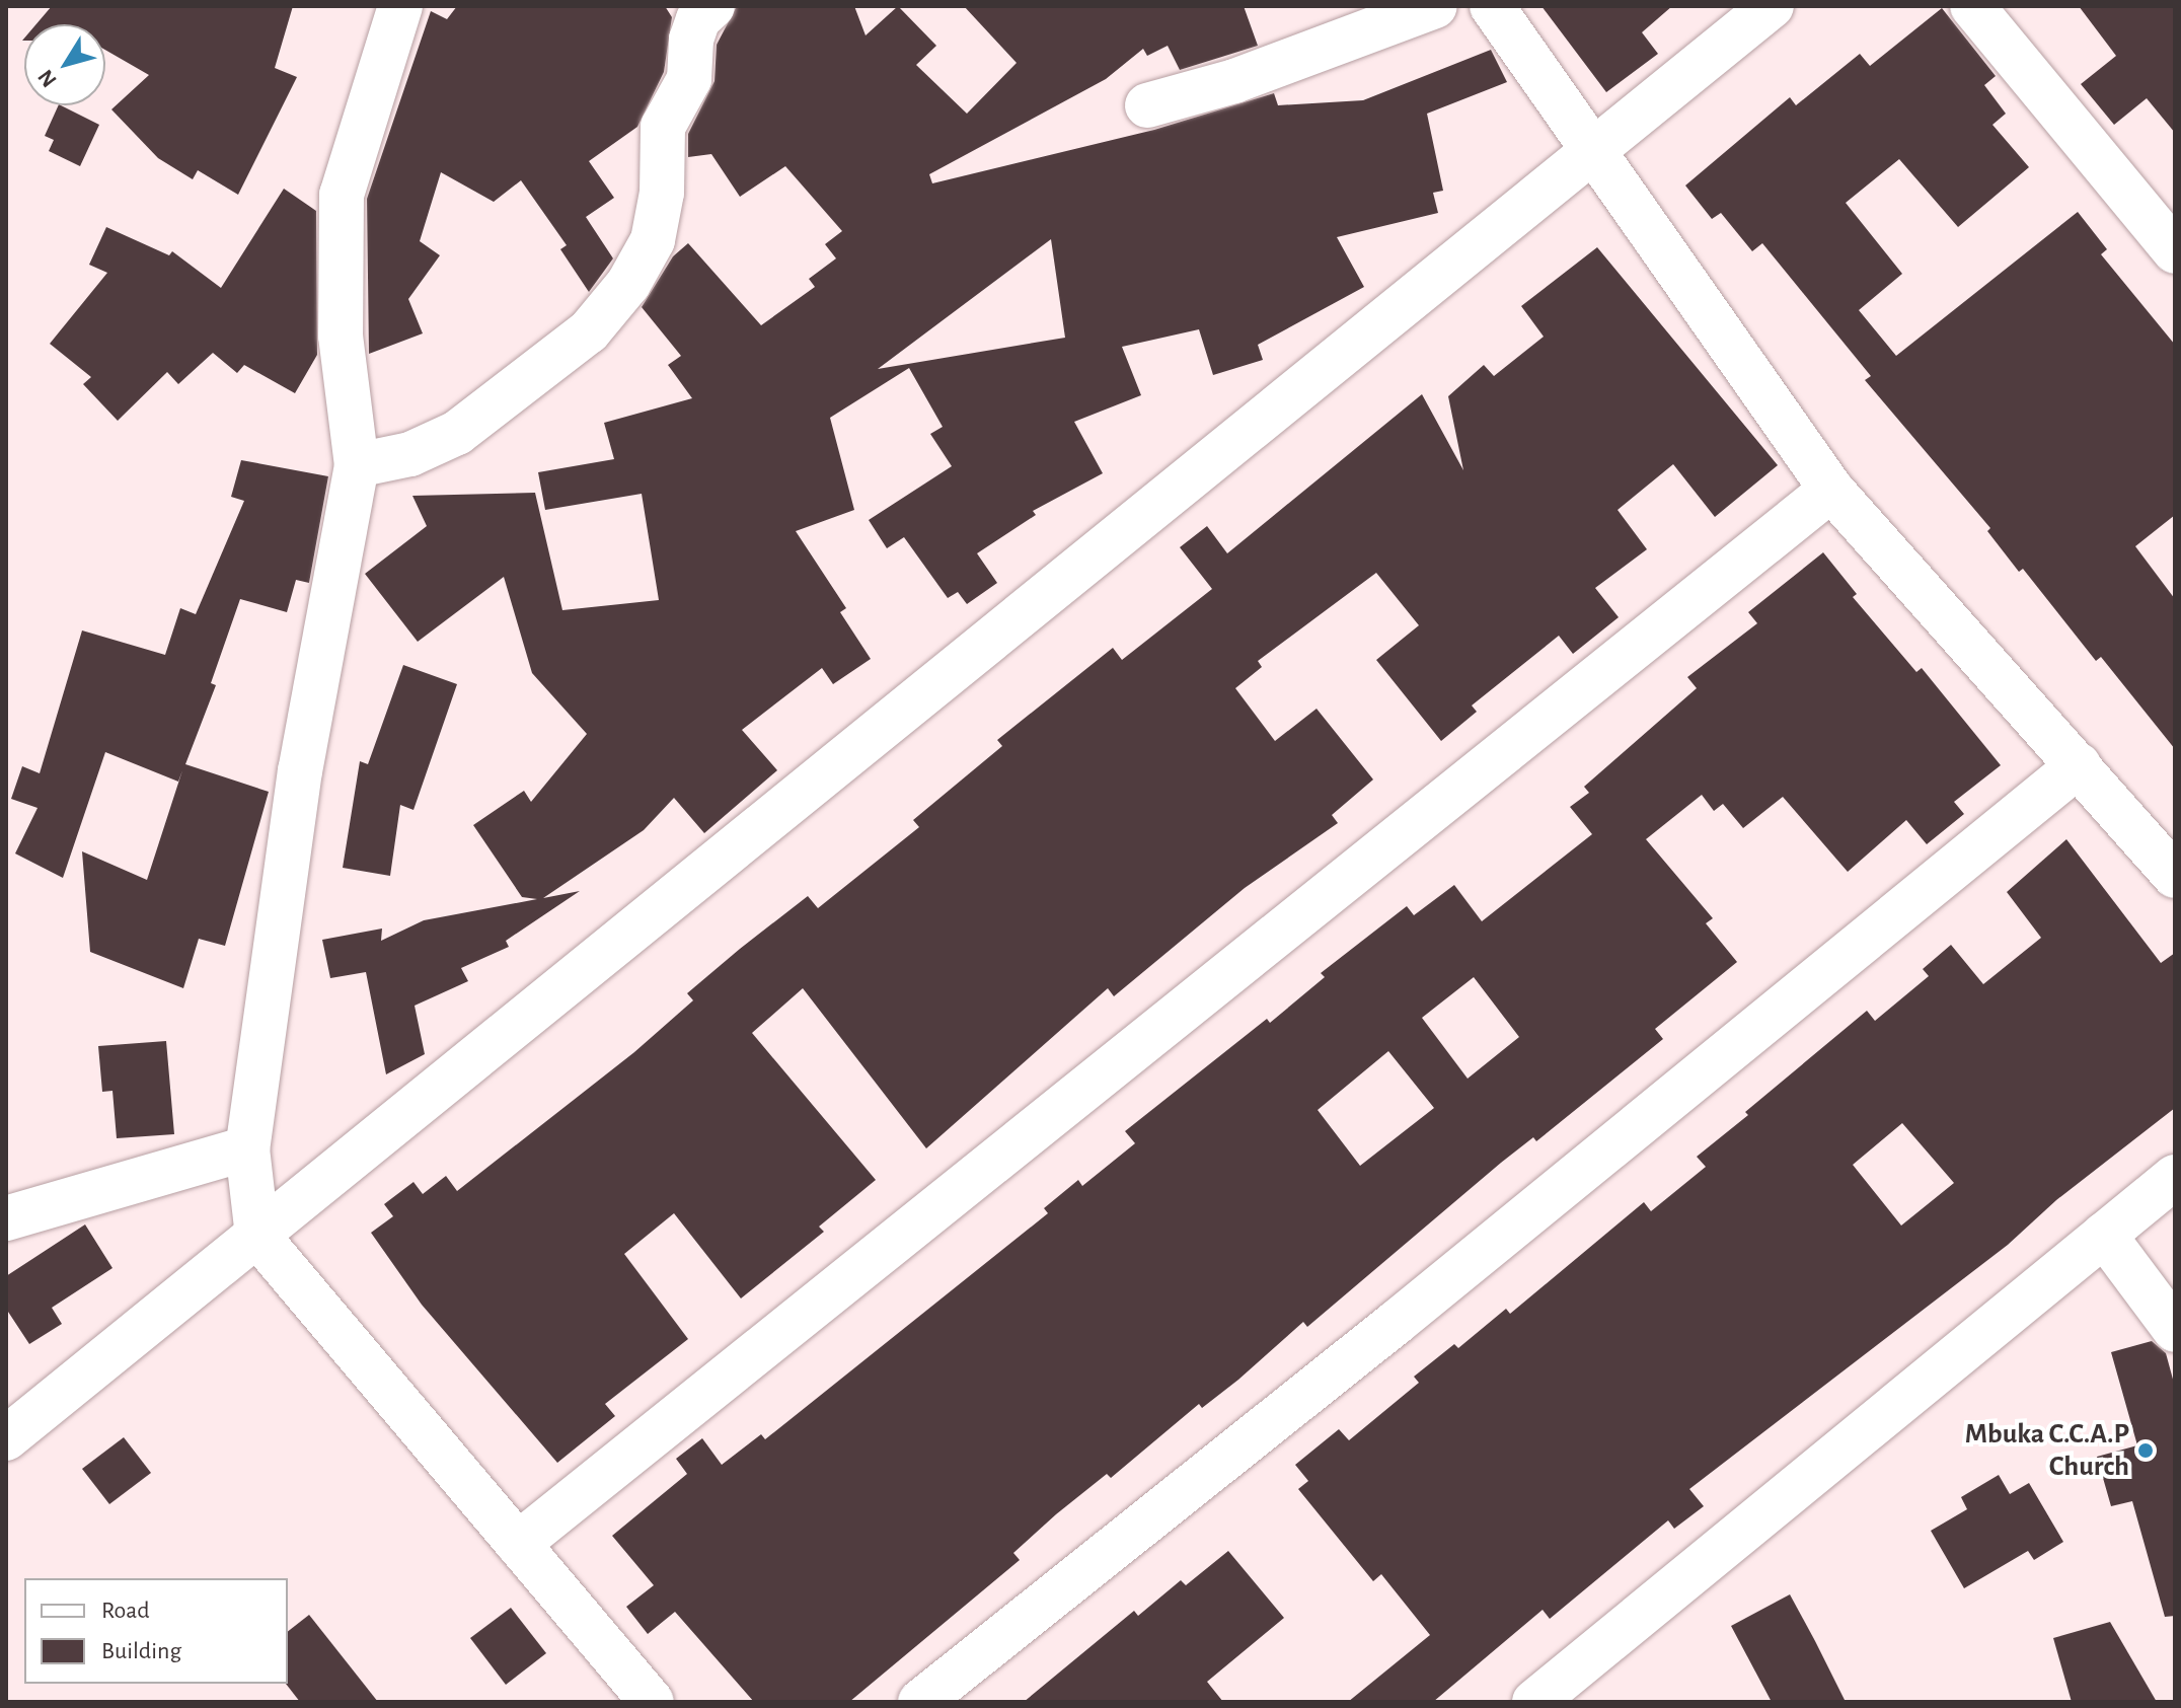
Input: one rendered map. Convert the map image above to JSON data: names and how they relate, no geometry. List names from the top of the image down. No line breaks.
{"places":["Mbuka C.C.A.P Church"],"legend":["Road","Building"],"north":"bottom left"}
